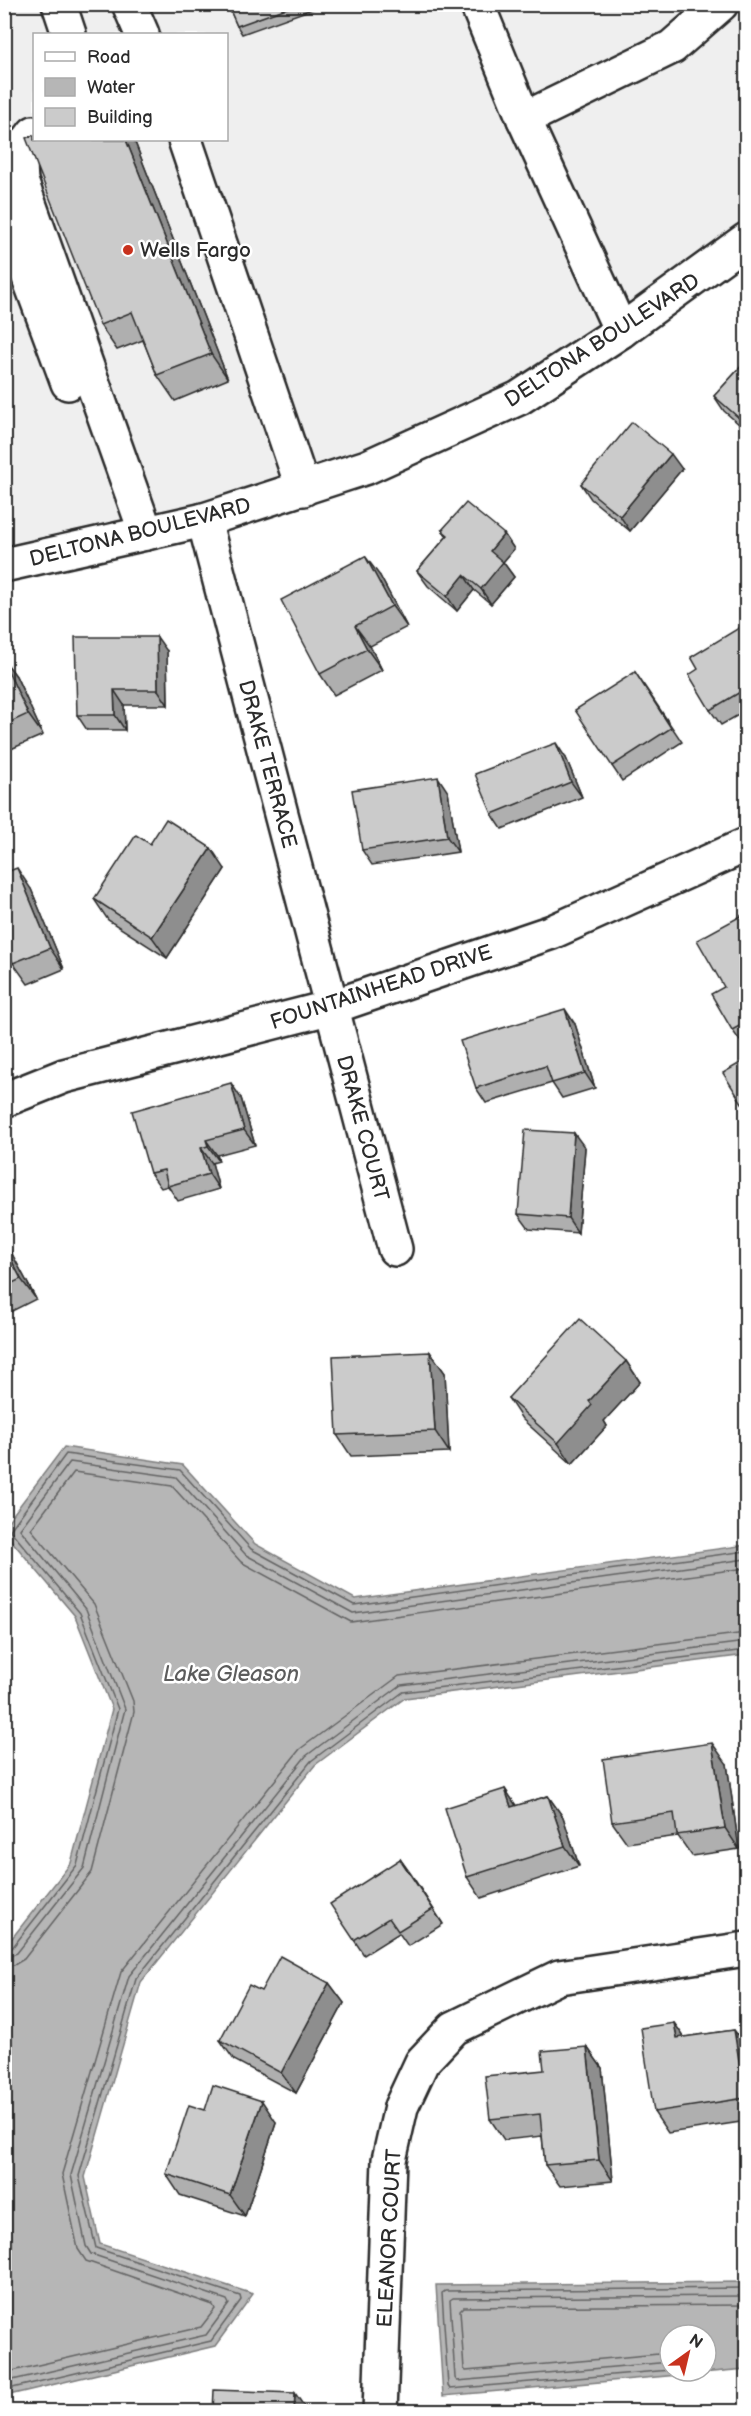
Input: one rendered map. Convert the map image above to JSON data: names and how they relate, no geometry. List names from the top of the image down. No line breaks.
{"streets":{"street":["DELTONA BOULEVARD","DRAKE TERRACE","FOUNTAINHEAD DRIVE","DRAKE COURT","ELEANOR COURT"]},"crossings":[["DELTONA BOULEVARD","DRAKE TERRACE"],["DRAKE TERRACE","FOUNTAINHEAD DRIVE"],["DRAKE TERRACE","DRAKE COURT"],["FOUNTAINHEAD DRIVE","DRAKE COURT"]],"water":["Lake Gleason"],"places":["Wells Fargo"],"legend":["Road","Water","Building"],"north":"top right"}
